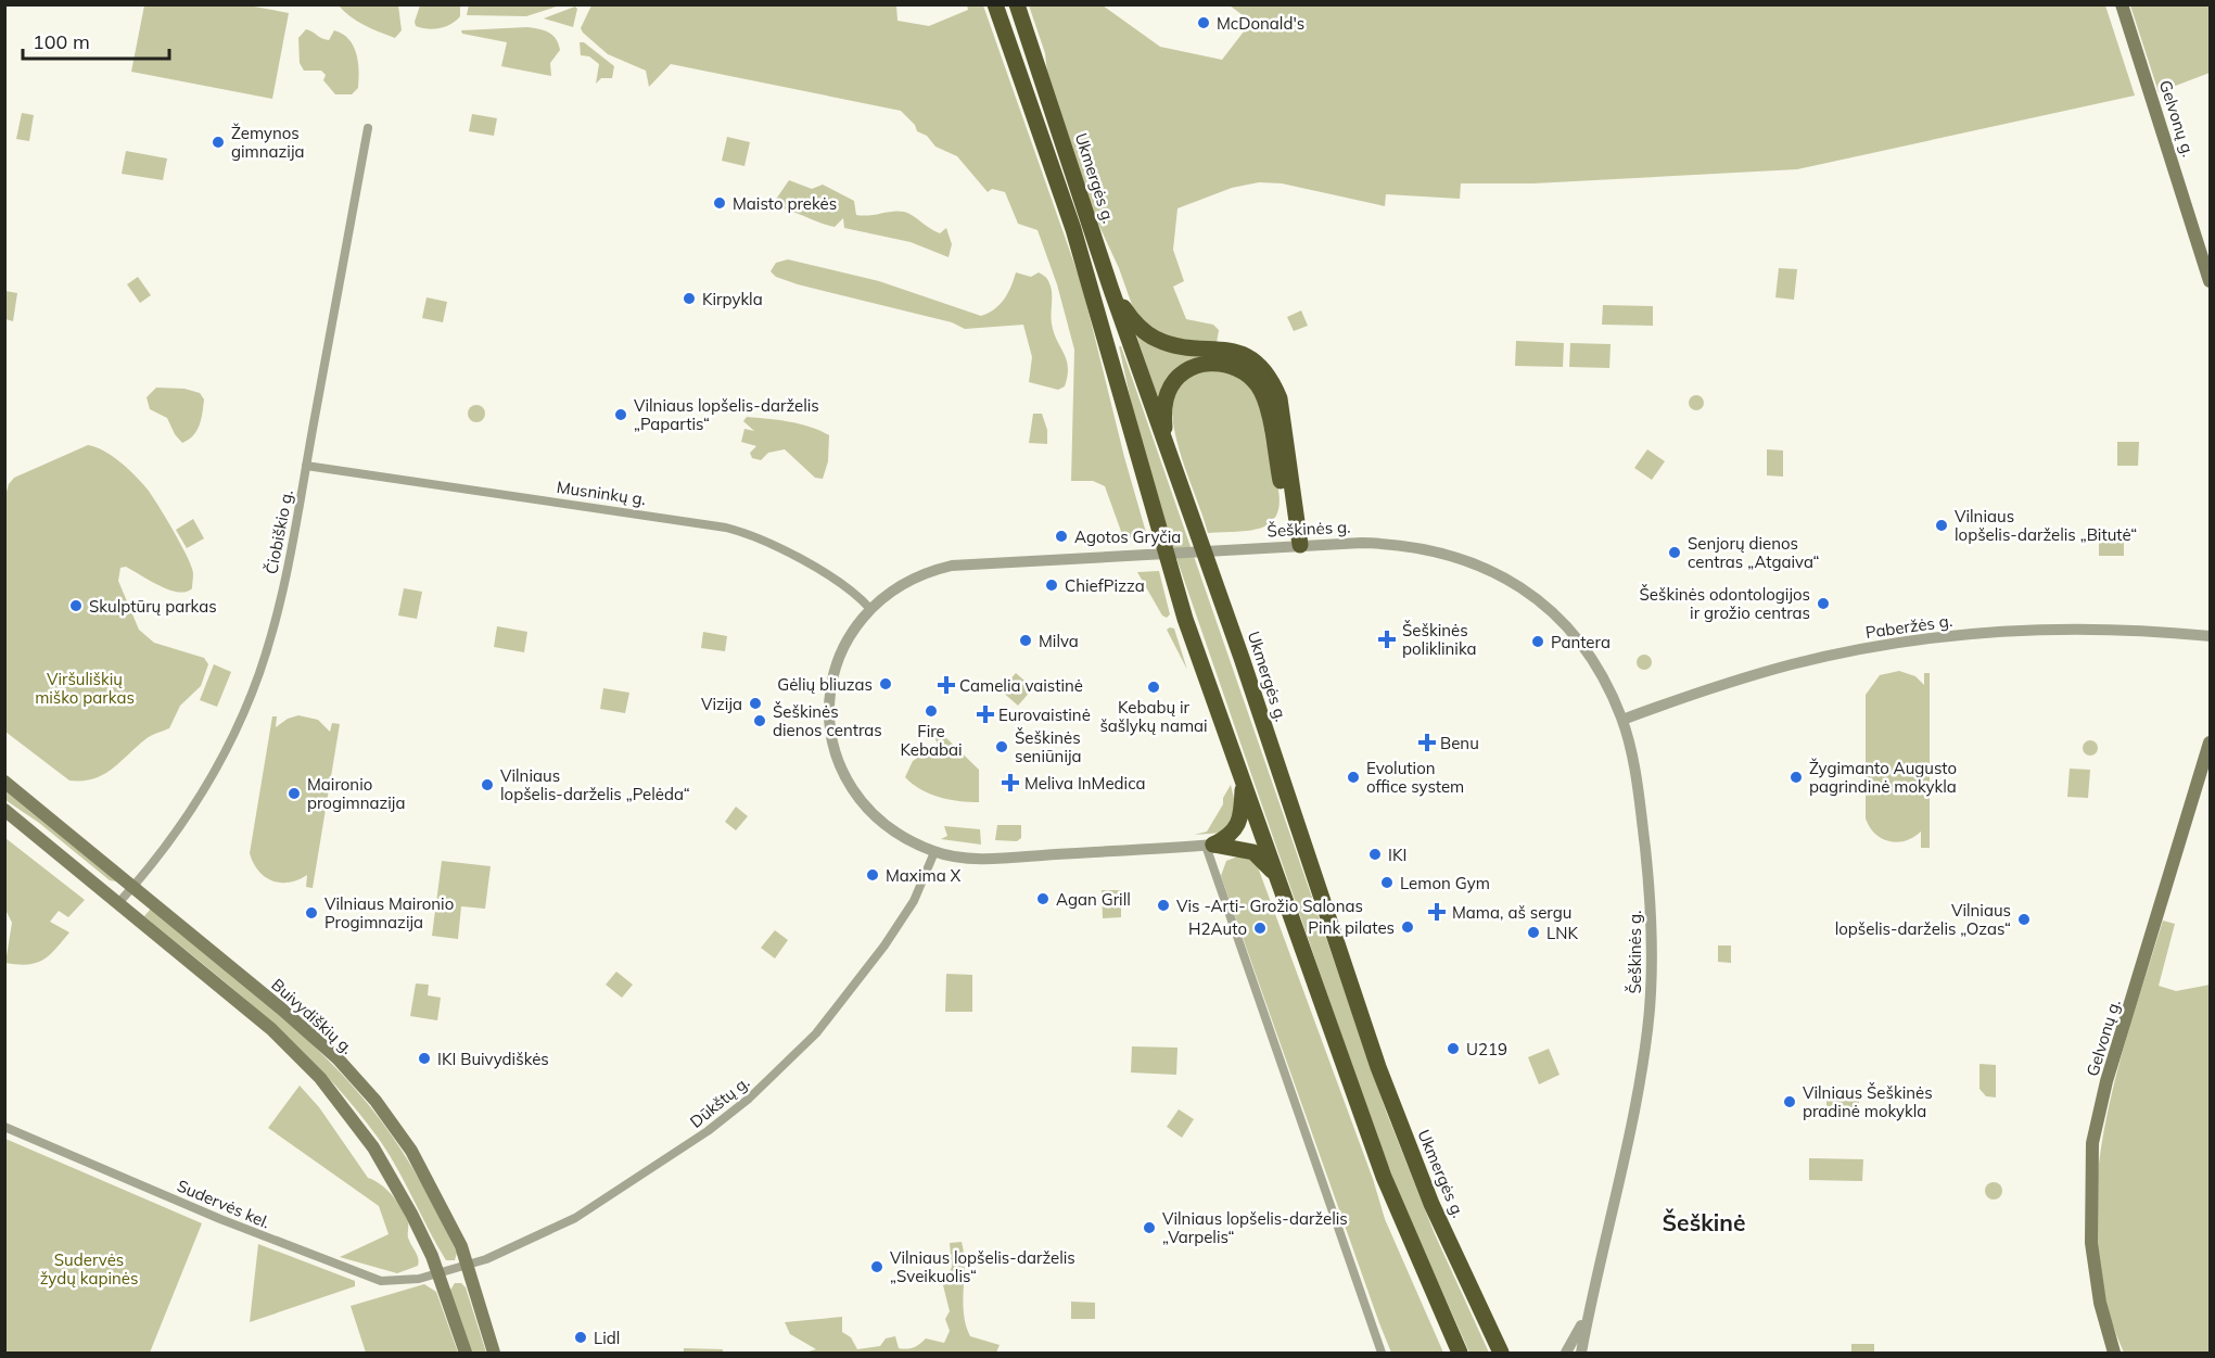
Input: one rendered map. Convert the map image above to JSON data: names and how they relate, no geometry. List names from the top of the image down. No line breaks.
{"streets":{"highway":["Ukmergės g."],"main road":["Gelvonų g.","Buivydiškių g."],"street":["Musninkų g.","Šeškinės g.","Čiobiškio g.","Paberžės g.","Dūkštų g.","Sudervės kel."]},"crossings":[["Musninkų g.","Šeškinės g."],["Musninkų g.","Čiobiškio g."],["Šeškinės g.","Paberžės g."],["Šeškinės g.","Dūkštų g."],["Čiobiškio g.","Buivydiškių g."],["Buivydiškių g.","Dūkštų g."],["Dūkštų g.","Sudervės kel."]],"districts":["Šeškinė"],"parks":["Viršuliškių miško parkas","Sudervės žydų kapinės"],"places":{"other":["McDonald's","Žemynos gimnazija","Maisto prekės","Kirpykla","Vilniaus lopšelis-darželis „Papartis“","Vilniaus lopšelis-darželis „Bitutė“","Agotos Gryčia","Senjorų dienos centras „Atgaiva“","ChiefPizza","Šeškinės odontologijos ir grožio centras","Skulptūrų parkas","Milva","Pantera","Gėlių bliuzas","Kebabų ir šašlykų namai","Vizija","Fire Kebabai","Šeškinės dienos centras","Šeškinės seniūnija","Evolution office system","Žygimanto Augusto pagrindinė mokykla","Vilniaus lopšelis-darželis „Pelėda“","Maironio progimnazija","IKI","Maxima X","Lemon Gym","Agan Grill","Vis -Arti- Grožio Salonas","Vilniaus Maironio Progimnazija","Vilniaus lopšelis-darželis „Ozas“","Pink pilates","H2Auto","LNK","U219","IKI Buivydiškės","Vilniaus Šeškinės pradinė mokykla","Vilniaus lopšelis-darželis „Varpelis“","Vilniaus lopšelis-darželis „Sveikuolis“","Lidl"],"health":["Šeškinės poliklinika","Camelia vaistinė","Eurovaistinė","Benu","Meliva InMedica","Mama, aš sergu"]},"scale_bar":"100 m"}
